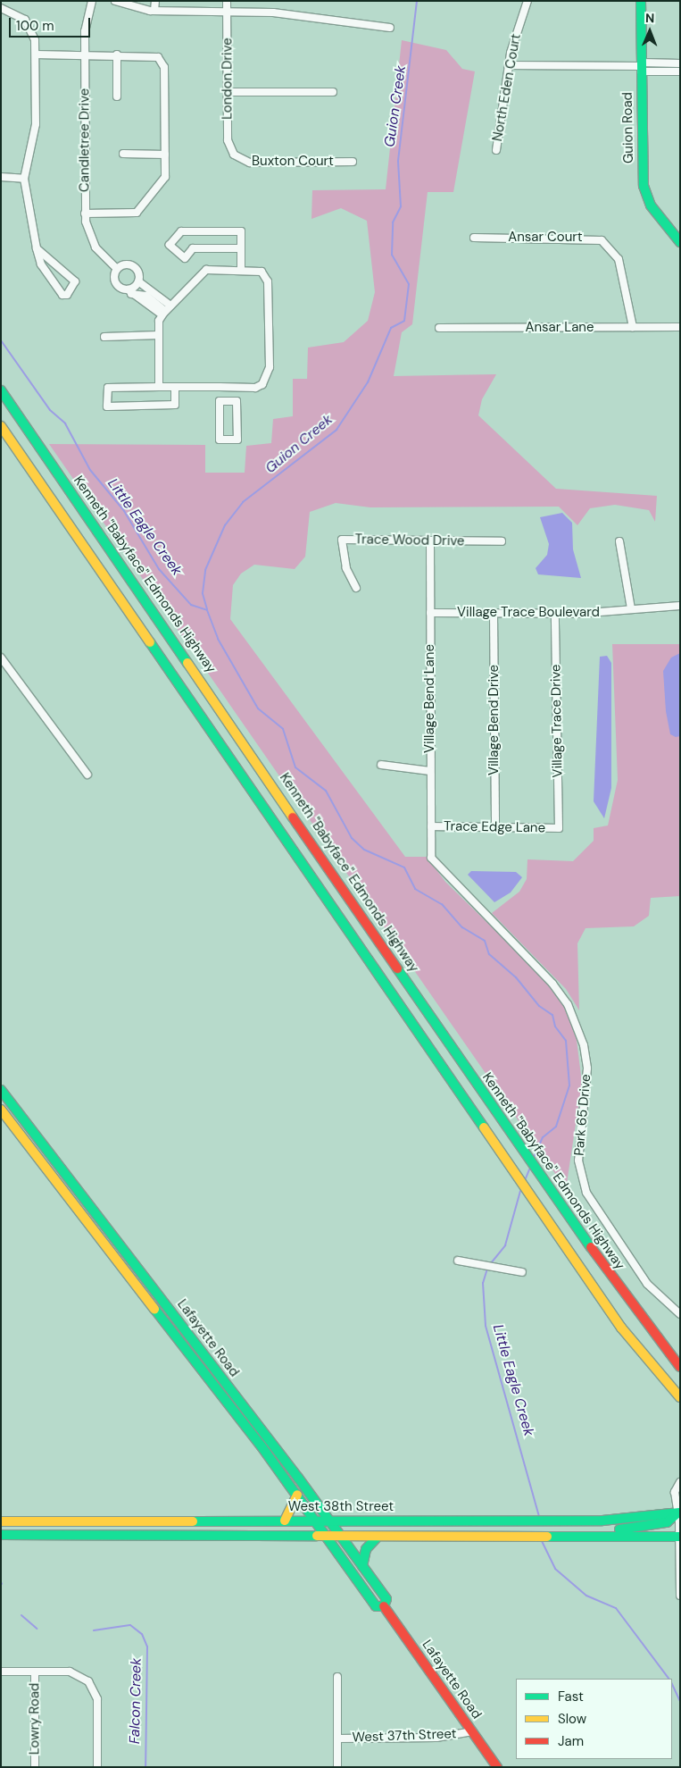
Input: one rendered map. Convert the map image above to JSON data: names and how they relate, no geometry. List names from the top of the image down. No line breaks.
{"streets":{"main road":["Guion Road","Kenneth \"Babyface\" Edmonds Highway","Lafayette Road","West 38th Street"],"street":["London Drive","North Eden Court","Candletree Drive","Buxton Court","Ansar Court","Ansar Lane","Trace Wood Drive","Village Trace Boulevard","Village Bend Lane","Village Bend Drive","Village Trace Drive","Trace Edge Lane","Park 65 Drive","Lowry Road","West 37th Street"]},"crossings":[["London Drive","Buxton Court"],["Ansar Court","Ansar Lane"],["Trace Wood Drive","Village Bend Lane"],["Village Trace Boulevard","Village Bend Lane"],["Village Trace Boulevard","Village Bend Drive"],["Village Trace Boulevard","Village Trace Drive"],["Village Bend Lane","Trace Edge Lane"],["Village Bend Lane","Park 65 Drive"],["Village Bend Drive","Trace Edge Lane"],["Village Trace Drive","Trace Edge Lane"],["Lafayette Road","West 38th Street"],["Lafayette Road","West 37th Street"]],"water":["Guion Creek","Little Eagle Creek","Falcon Creek"],"legend":["Fast","Slow","Jam"],"scale_bar":"100 m","north":"top"}
